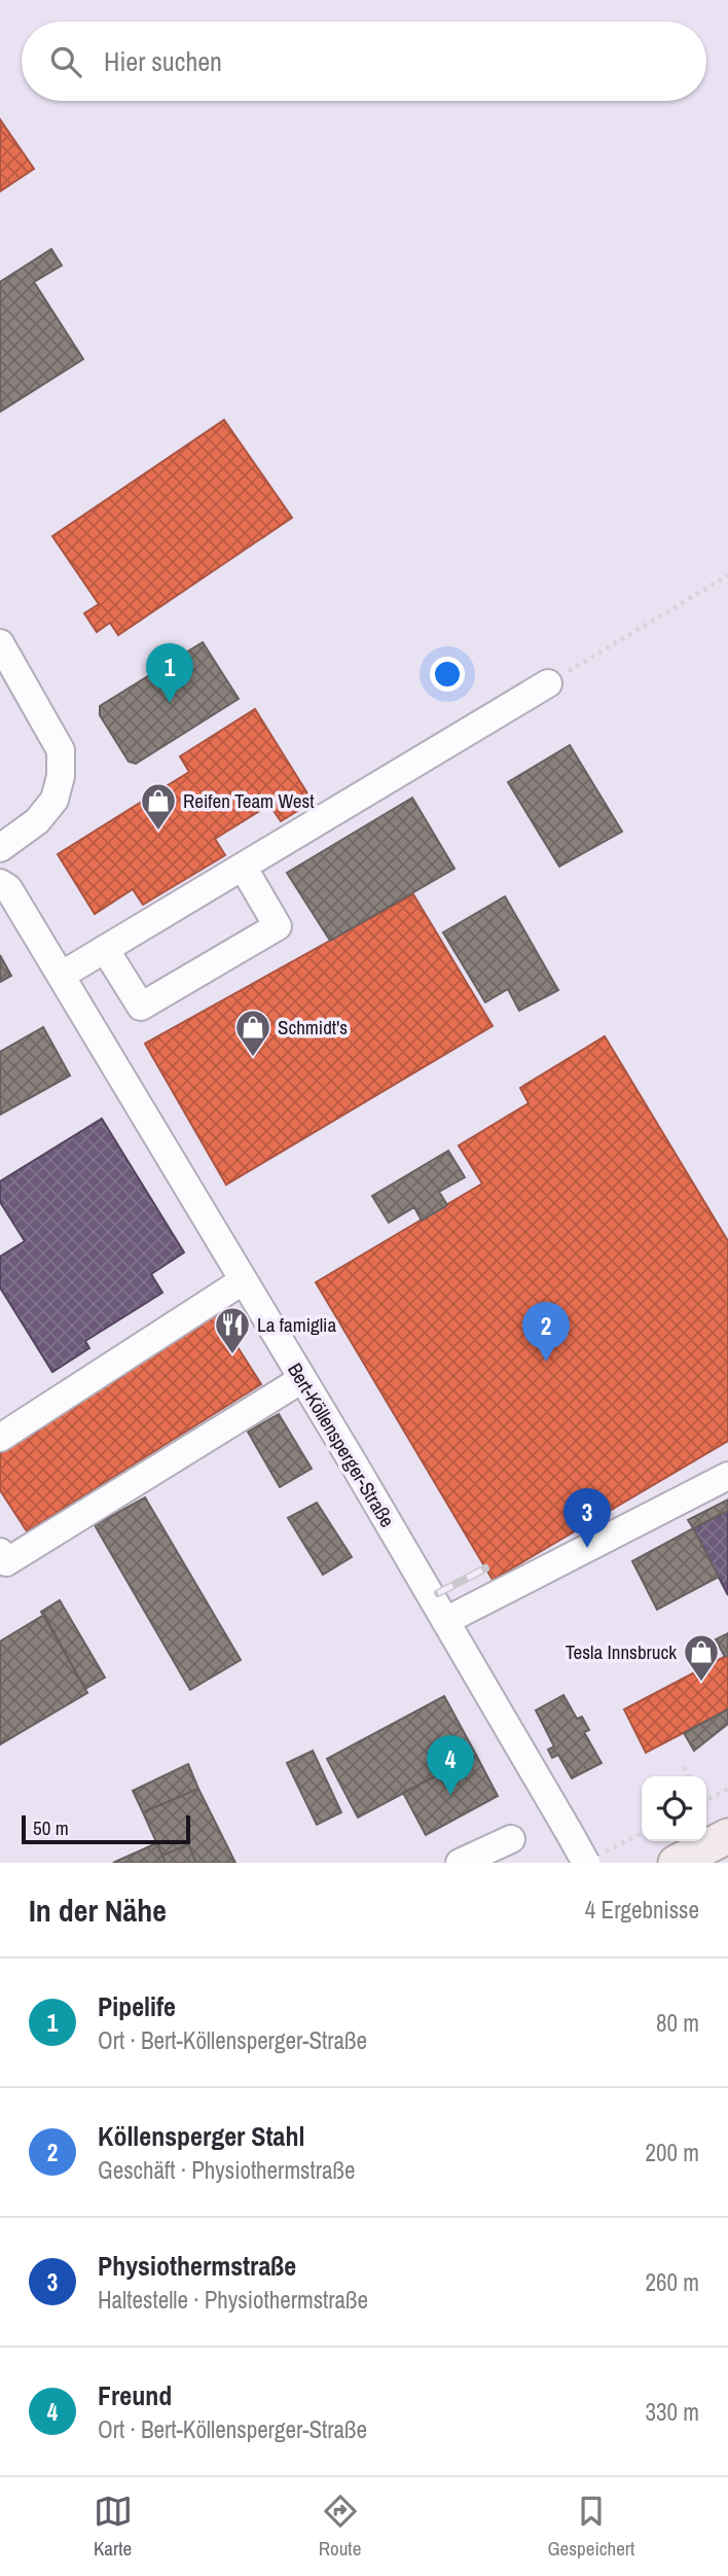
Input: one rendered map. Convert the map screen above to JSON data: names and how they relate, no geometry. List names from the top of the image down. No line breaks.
{"streets":{"street":["Bert-Köllensperger-Straße"]},"places":{"shop":["Reifen Team West","Schmidt's","Tesla Innsbruck"],"restaurant":["La famiglia"]},"scale_bar":"50 m","page":{"search":"Hier suchen","pins":["1","2","3","4"],"scale":"50 m","heading":["In der Nähe","4 Ergebnisse"],"list":[{"mark":"1","name":"Pipelife","note":"Ort · Bert-Köllensperger-Straße","value":"80 m"},{"mark":"2","name":"Köllensperger Stahl","note":"Geschäft · Physiothermstraße","value":"200 m"},{"mark":"3","name":"Physiothermstraße","note":"Haltestelle · Physiothermstraße","value":"260 m"},{"mark":"4","name":"Freund","note":"Ort · Bert-Köllensperger-Straße","value":"330 m"}],"nav":["Karte","Route","Gespeichert"]}}
